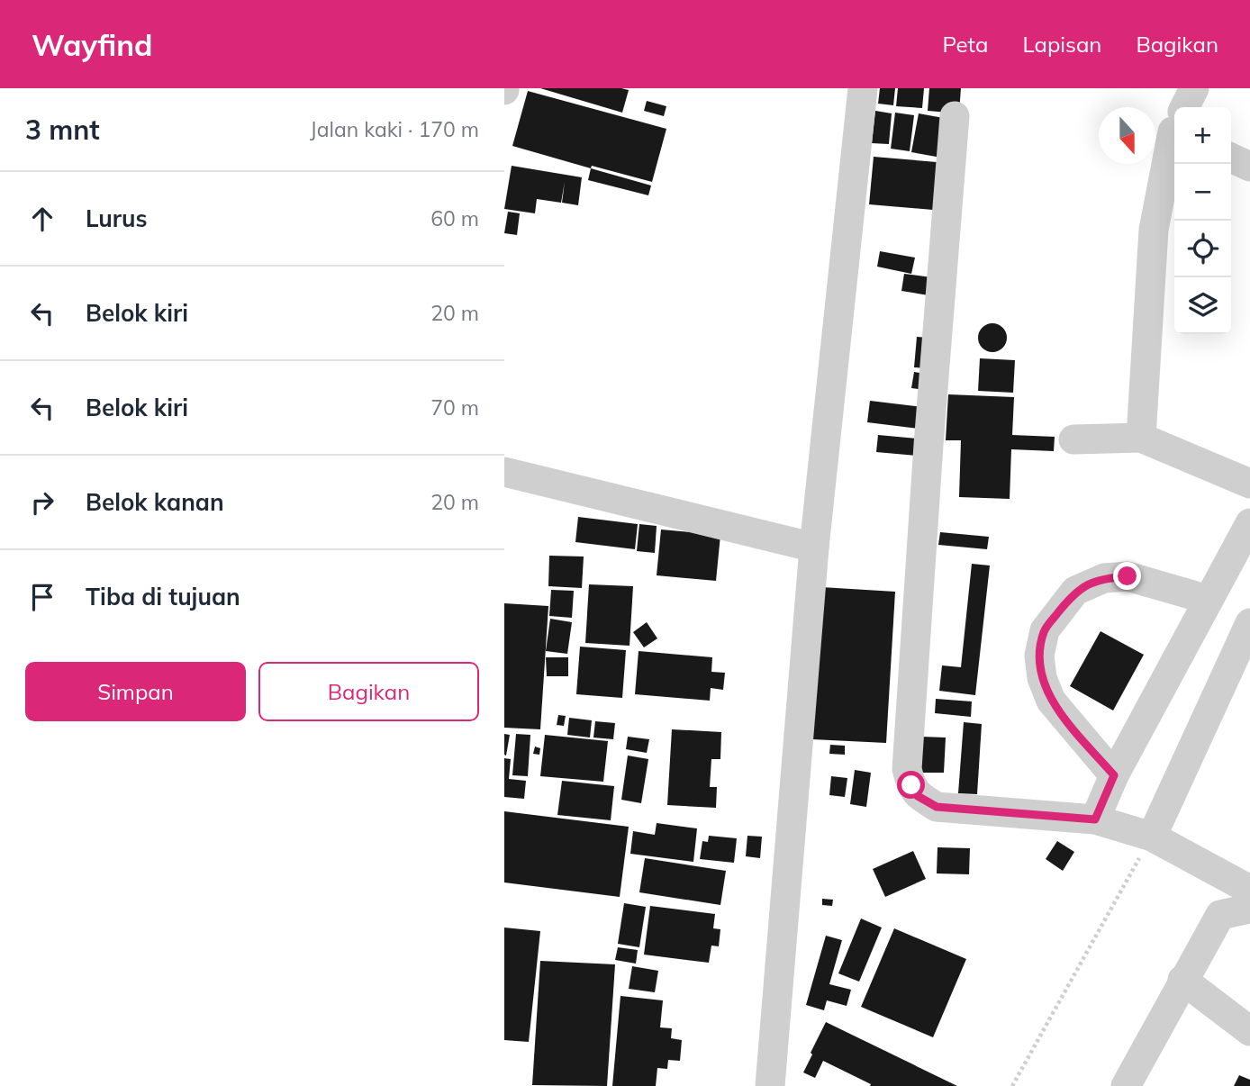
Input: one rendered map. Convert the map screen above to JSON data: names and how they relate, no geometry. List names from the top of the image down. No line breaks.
{"north":"bottom","page":{"header":"Wayfind","nav":["Peta","Lapisan","Bagikan"],"heading":["3 mnt","Jalan kaki · 170 m"],"map_buttons":["+","−"],"list":[["Lurus","60 m"],["Belok kiri","20 m"],["Belok kiri","70 m"],["Belok kanan","20 m"],"Tiba di tujuan"],"buttons":["Simpan","Bagikan"]}}
